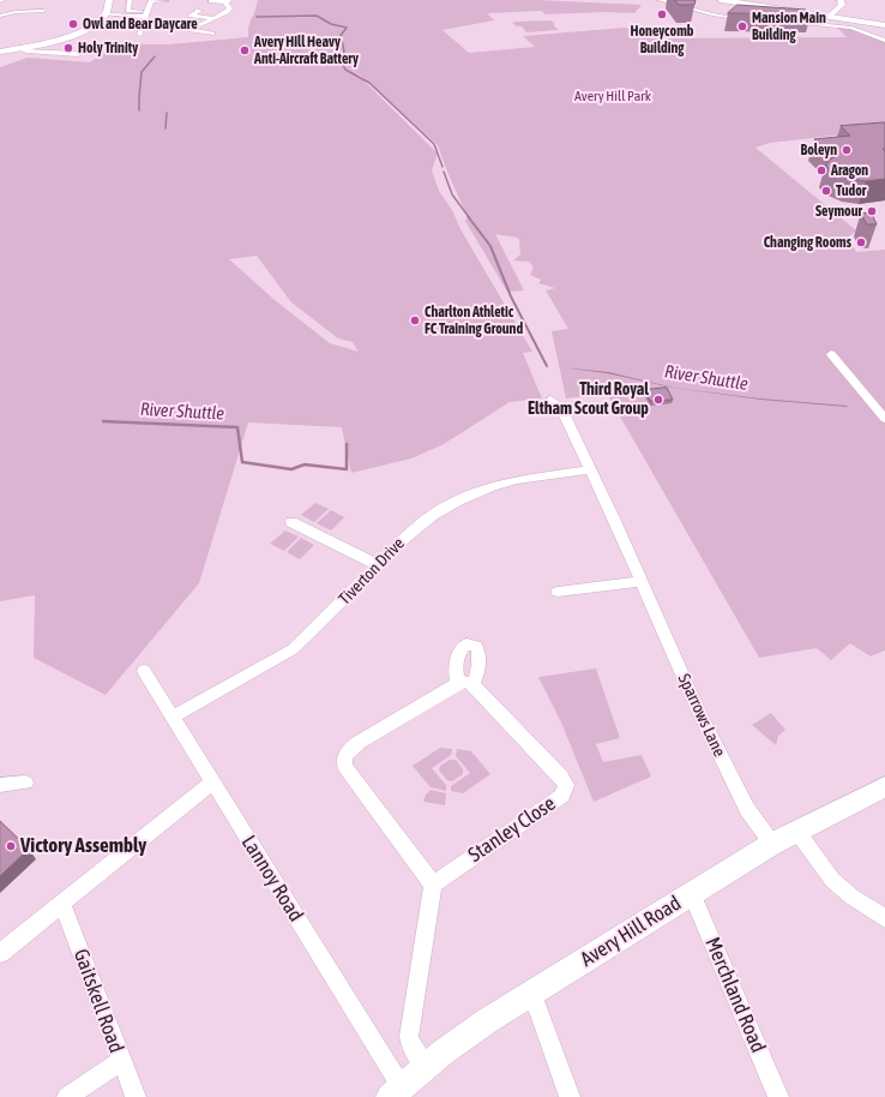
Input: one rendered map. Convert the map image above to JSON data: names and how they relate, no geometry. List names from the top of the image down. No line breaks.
{"streets":{"street":["Tiverton Drive","Sparrows Lane","Stanley Close","Lannoy Road","Avery Hill Road","Merchland Road","Gaitskell Road"]},"crossings":[["Tiverton Drive","Sparrows Lane"],["Tiverton Drive","Lannoy Road"],["Sparrows Lane","Avery Hill Road"],["Lannoy Road","Avery Hill Road"],["Avery Hill Road","Merchland Road"]],"water":["River Shuttle"],"parks":["Avery Hill Park"],"places":["Honeycomb Building","Owl and Bear Daycare","Mansion Main Building","Holy Trinity","Avery Hill Heavy Anti-Aircraft Battery","Boleyn","Aragon","Tudor","Seymour","Changing Rooms","Charlton Athletic FC Training Ground","Third Royal Eltham Scout Group","Victory Assembly"]}
